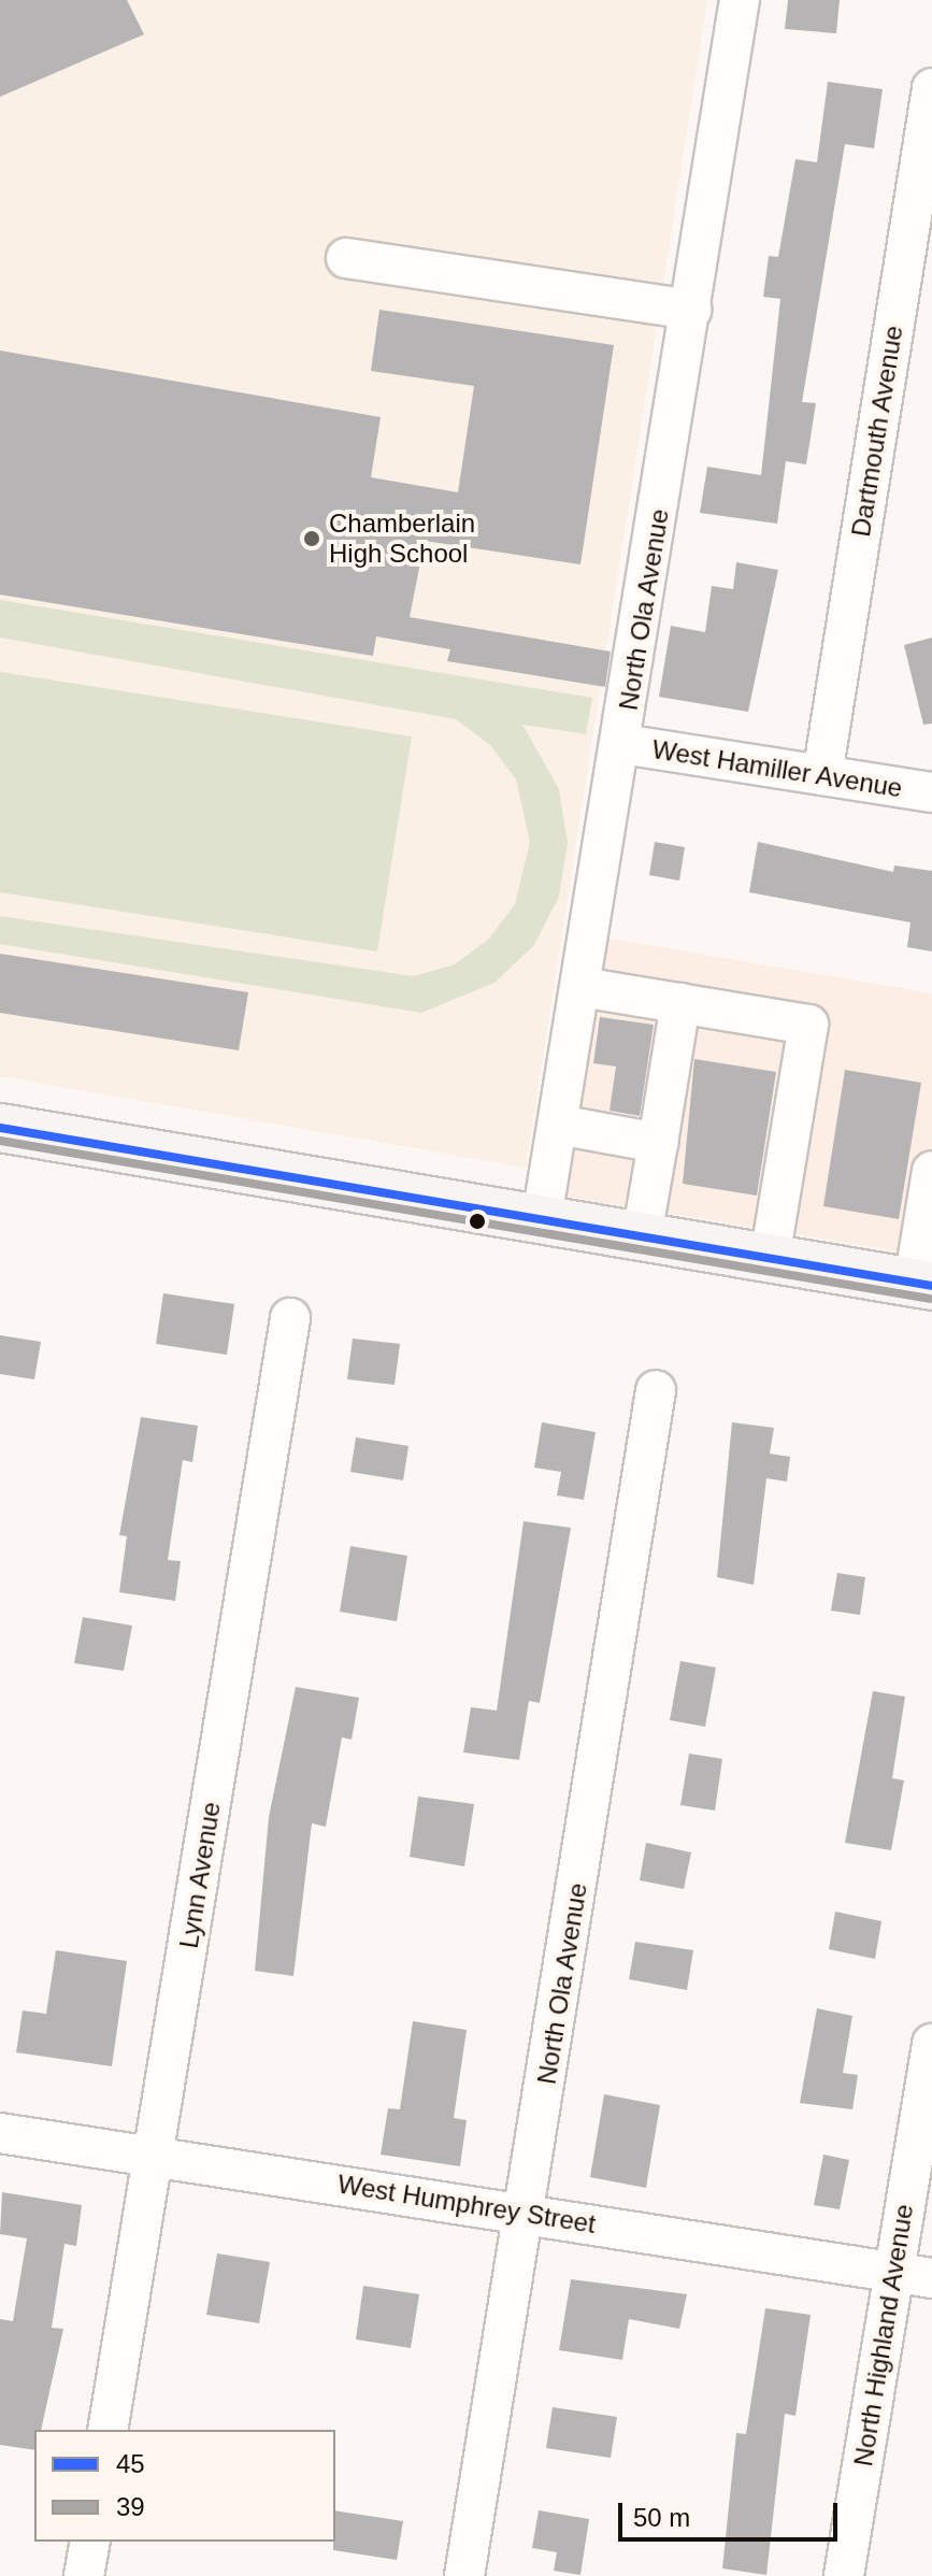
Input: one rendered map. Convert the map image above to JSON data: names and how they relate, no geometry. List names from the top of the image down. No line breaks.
{"streets":{"street":["Dartmouth Avenue","North Ola Avenue","West Hamiller Avenue","Lynn Avenue","West Humphrey Street","North Highland Avenue"]},"crossings":[["Dartmouth Avenue","West Hamiller Avenue"],["North Ola Avenue","West Hamiller Avenue"],["North Ola Avenue","West Humphrey Street"],["Lynn Avenue","West Humphrey Street"],["West Humphrey Street","North Highland Avenue"]],"places":["Chamberlain High School"],"lines":["transit line 45","transit line 39"],"legend":["45","39"],"scale_bar":"50 m"}
